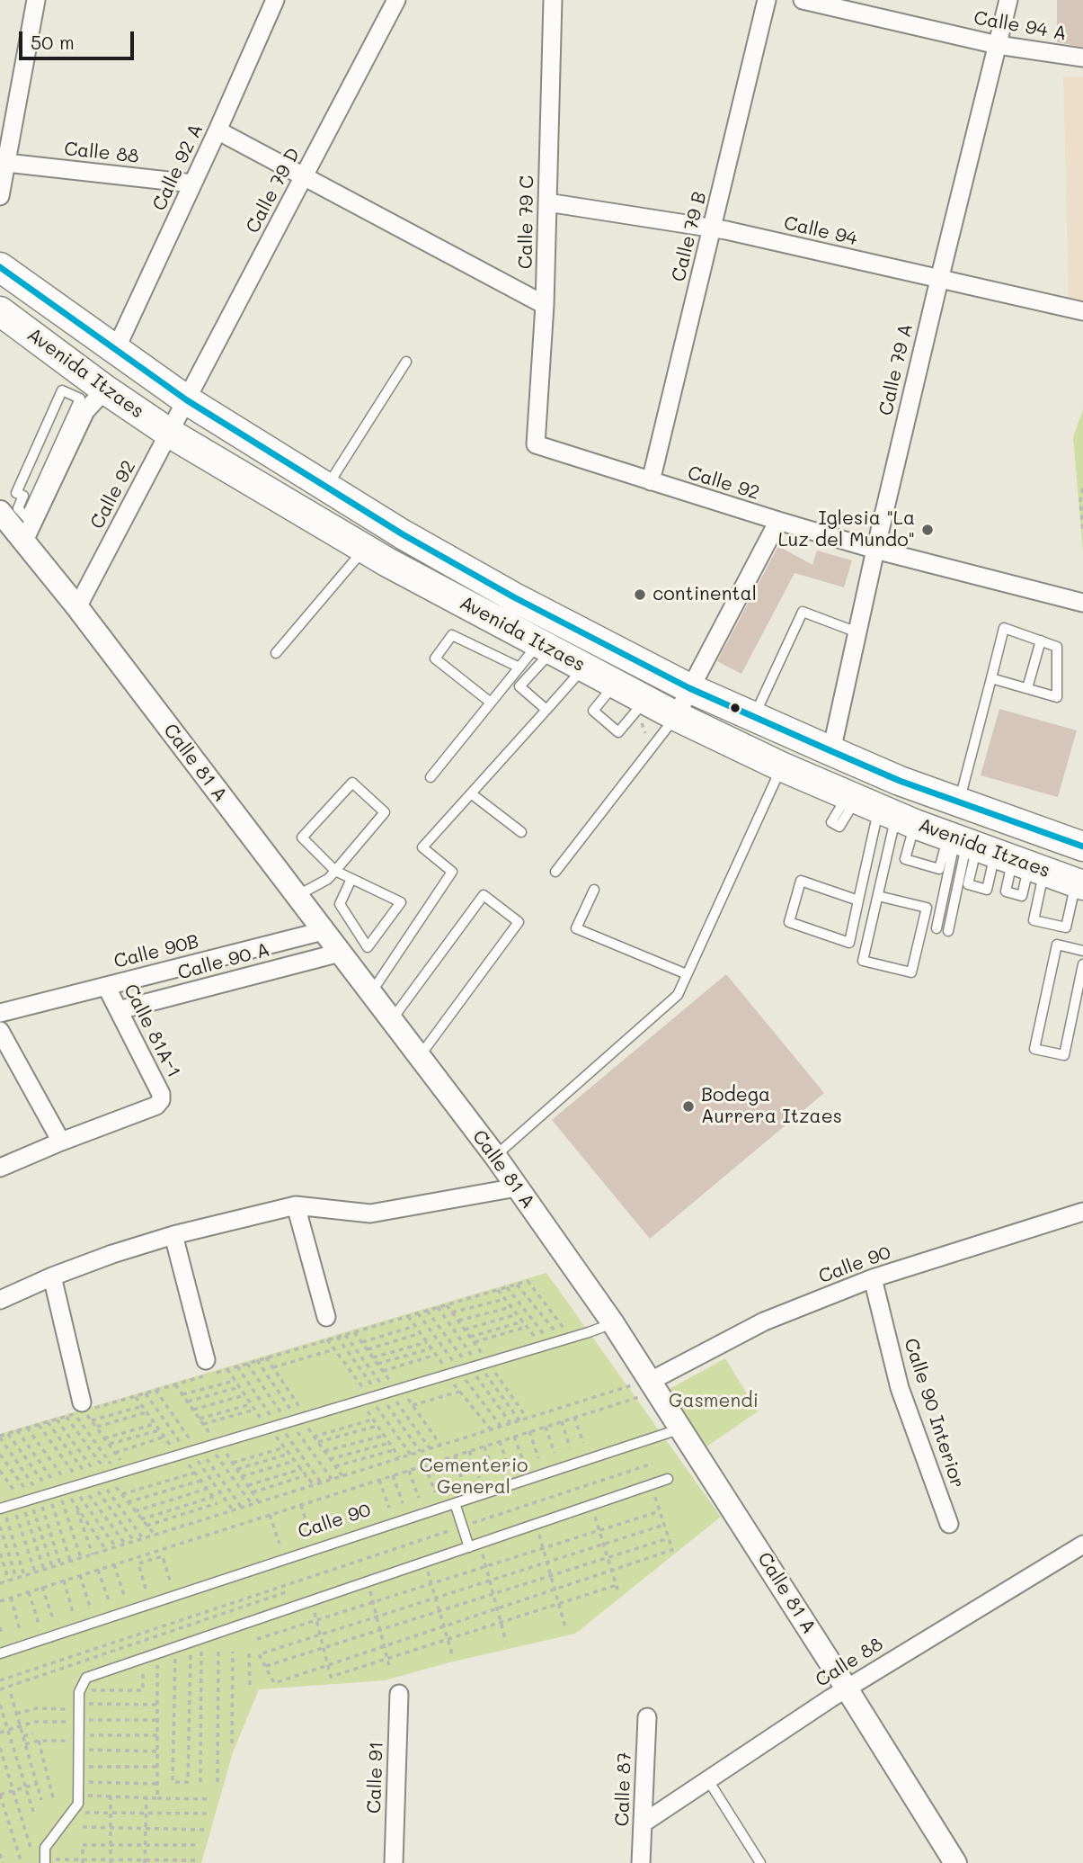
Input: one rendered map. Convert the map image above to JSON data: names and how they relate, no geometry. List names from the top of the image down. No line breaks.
{"streets":{"main road":["Avenida Itzaes"],"street":["Calle 94 A","Calle 88","Calle 92 A","Calle 79 D","Calle 79 C","Calle 94","Calle 79 B","Calle 79 A","Calle 92","Calle 81 A","Calle 90B","Calle 90 A","Calle 81A-1","Calle 90","Calle 90 Interior","Calle 91","Calle 87"]},"crossings":[["Calle 94 A","Calle 79 A"],["Calle 88","Calle 92 A"],["Calle 88","Calle 81 A"],["Calle 88","Calle 87"],["Calle 92 A","Avenida Itzaes"],["Calle 79 D","Avenida Itzaes"],["Calle 79 D","Calle 92"],["Calle 79 C","Calle 94"],["Calle 79 C","Calle 92"],["Calle 94","Calle 79 B"],["Calle 94","Calle 79 A"],["Calle 79 B","Calle 92"],["Calle 79 A","Avenida Itzaes"],["Calle 79 A","Calle 92"],["Avenida Itzaes","Calle 92"],["Calle 92","Calle 81 A"],["Calle 81 A","Calle 90B"],["Calle 81 A","Calle 90 A"],["Calle 81 A","Calle 90"],["Calle 90B","Calle 81A-1"],["Calle 90 A","Calle 81A-1"],["Calle 90","Calle 90 Interior"]],"parks":["Gasmendi","Cementerio General"],"places":["Iglesia \"La Luz del Mundo\"","continental","Bodega Aurrera Itzaes"],"scale_bar":"50 m"}
